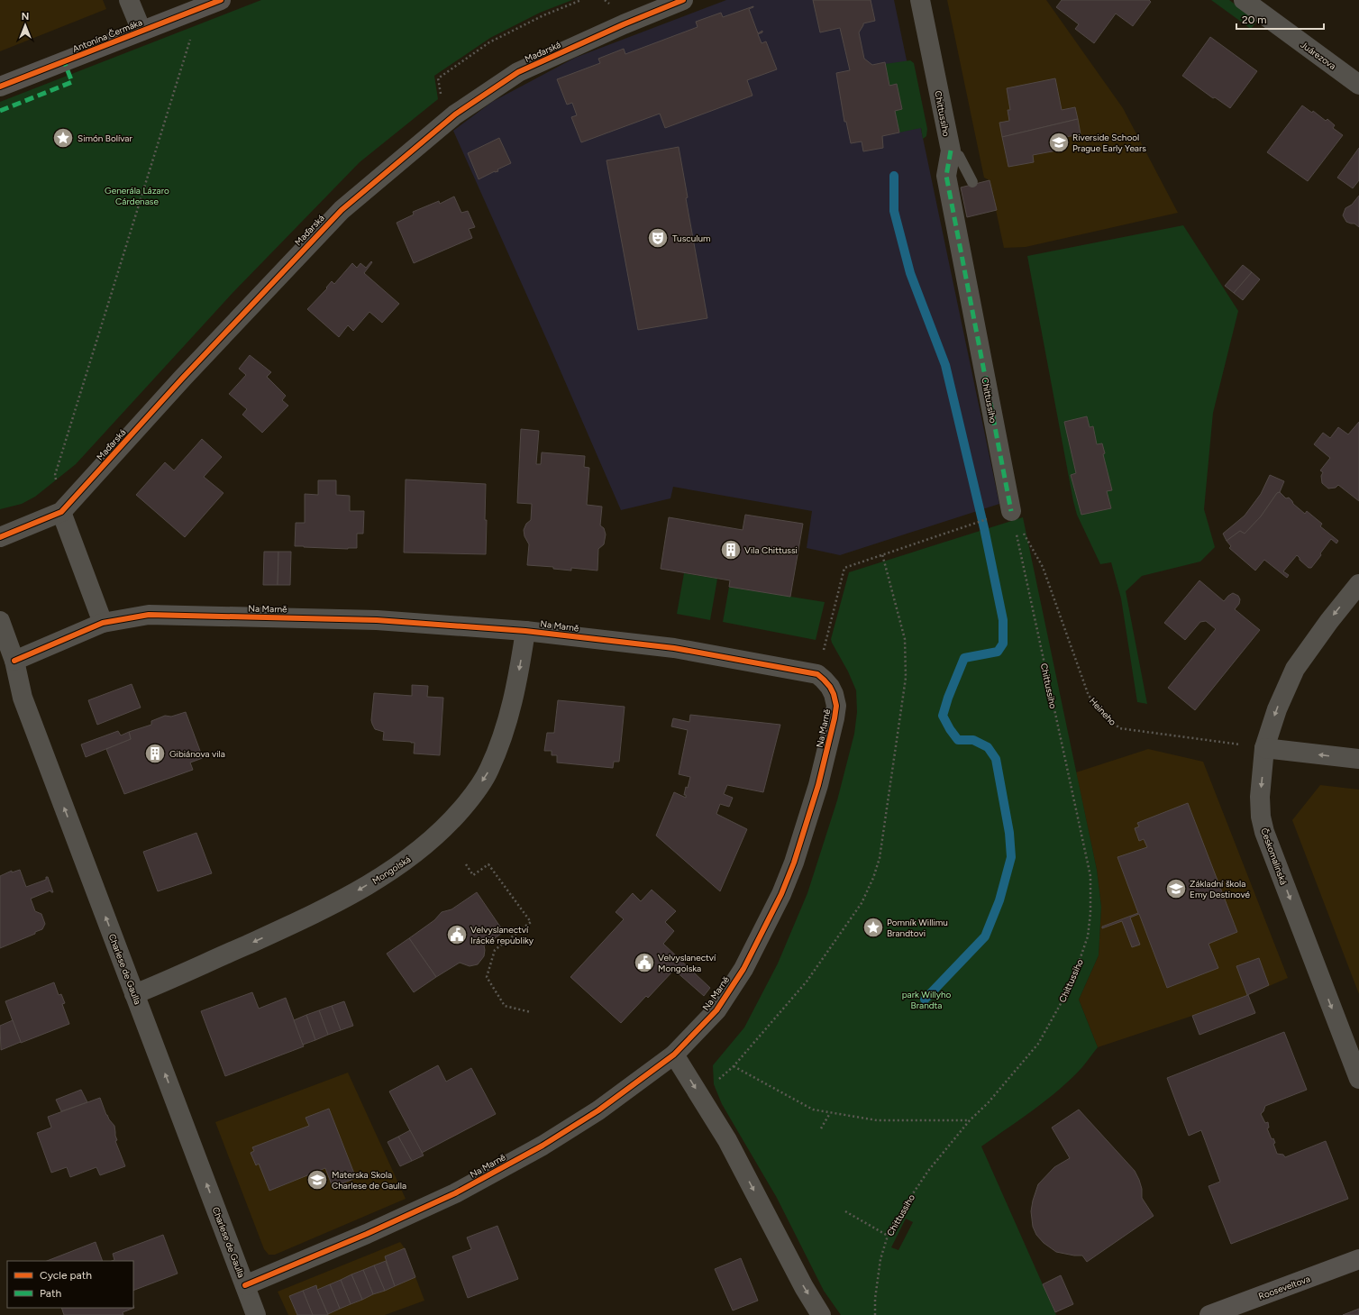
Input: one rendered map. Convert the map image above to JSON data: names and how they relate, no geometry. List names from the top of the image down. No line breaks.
{"streets":{"street":["Antonína Čermáka","Maďarská","Juárezova","Chittussiho","Na Marně","Českomalínská","Mongolská","Charlese de Gaulla","Rooseveltova"],"path":["Heineho"]},"crossings":[["Chittussiho","Heineho"],["Na Marně","Mongolská"],["Na Marně","Charlese de Gaulla"],["Heineho","Českomalínská"],["Mongolská","Charlese de Gaulla"]],"one_way":["Českomalínská","Mongolská","Charlese de Gaulla"],"parks":["Generála Lázaro Cárdenase","park Willyho Brandta"],"places":{"place":["Simón Bolívar","Pomník Willimu Brandtovi"],"school or university":["Riverside School Prague Early Years","Základní škola Emy Destinové","Materska Skola Charlese de Gaulla"],"theatre":["Tusculum"],"building":["Vila Chittussi","Gibiánova vila"],"public building":["Velvyslanectví Irácké republiky","Velvyslanectví Mongolska"]},"legend":["Cycle path","Path"],"scale_bar":"20 m","north":"top"}
